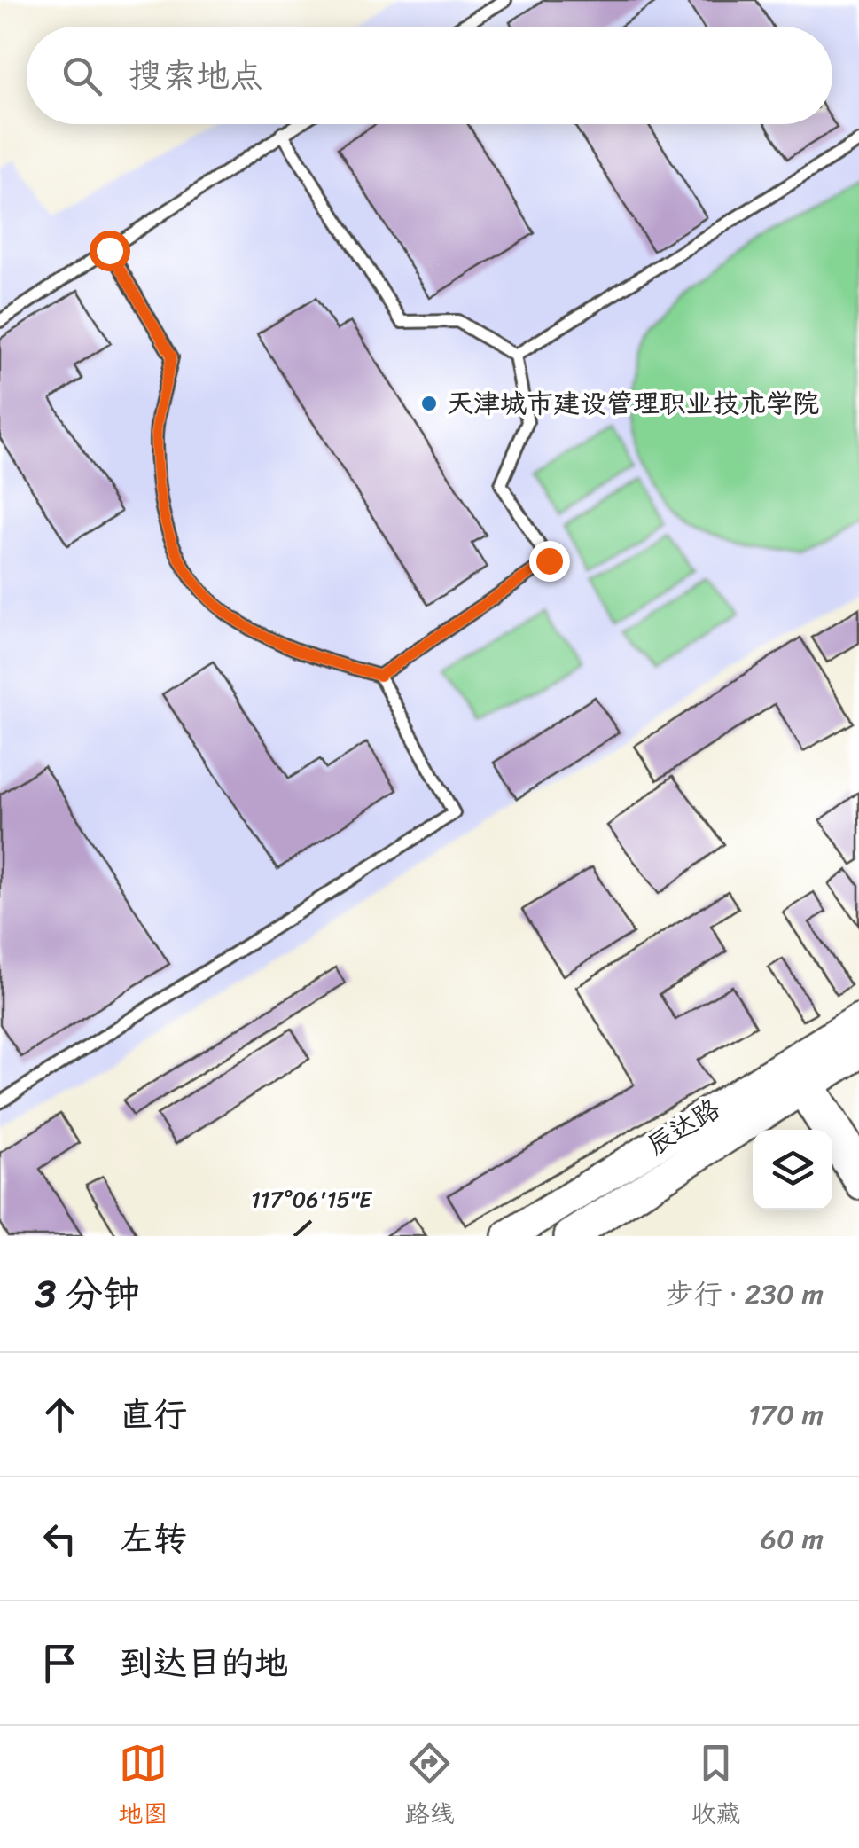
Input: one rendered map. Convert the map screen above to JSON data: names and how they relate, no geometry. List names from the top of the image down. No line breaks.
{"streets":{"street":["辰达路"]},"places":["天津城市建设管理职业技术学院"],"page":{"search":"搜索地点","heading":["3 分钟","步行 · 230 m"],"list":[["直行","170 m"],["左转","60 m"],"到达目的地"],"nav":["地图","路线","收藏"]},"coordinates":["117°06'15\"E"]}
